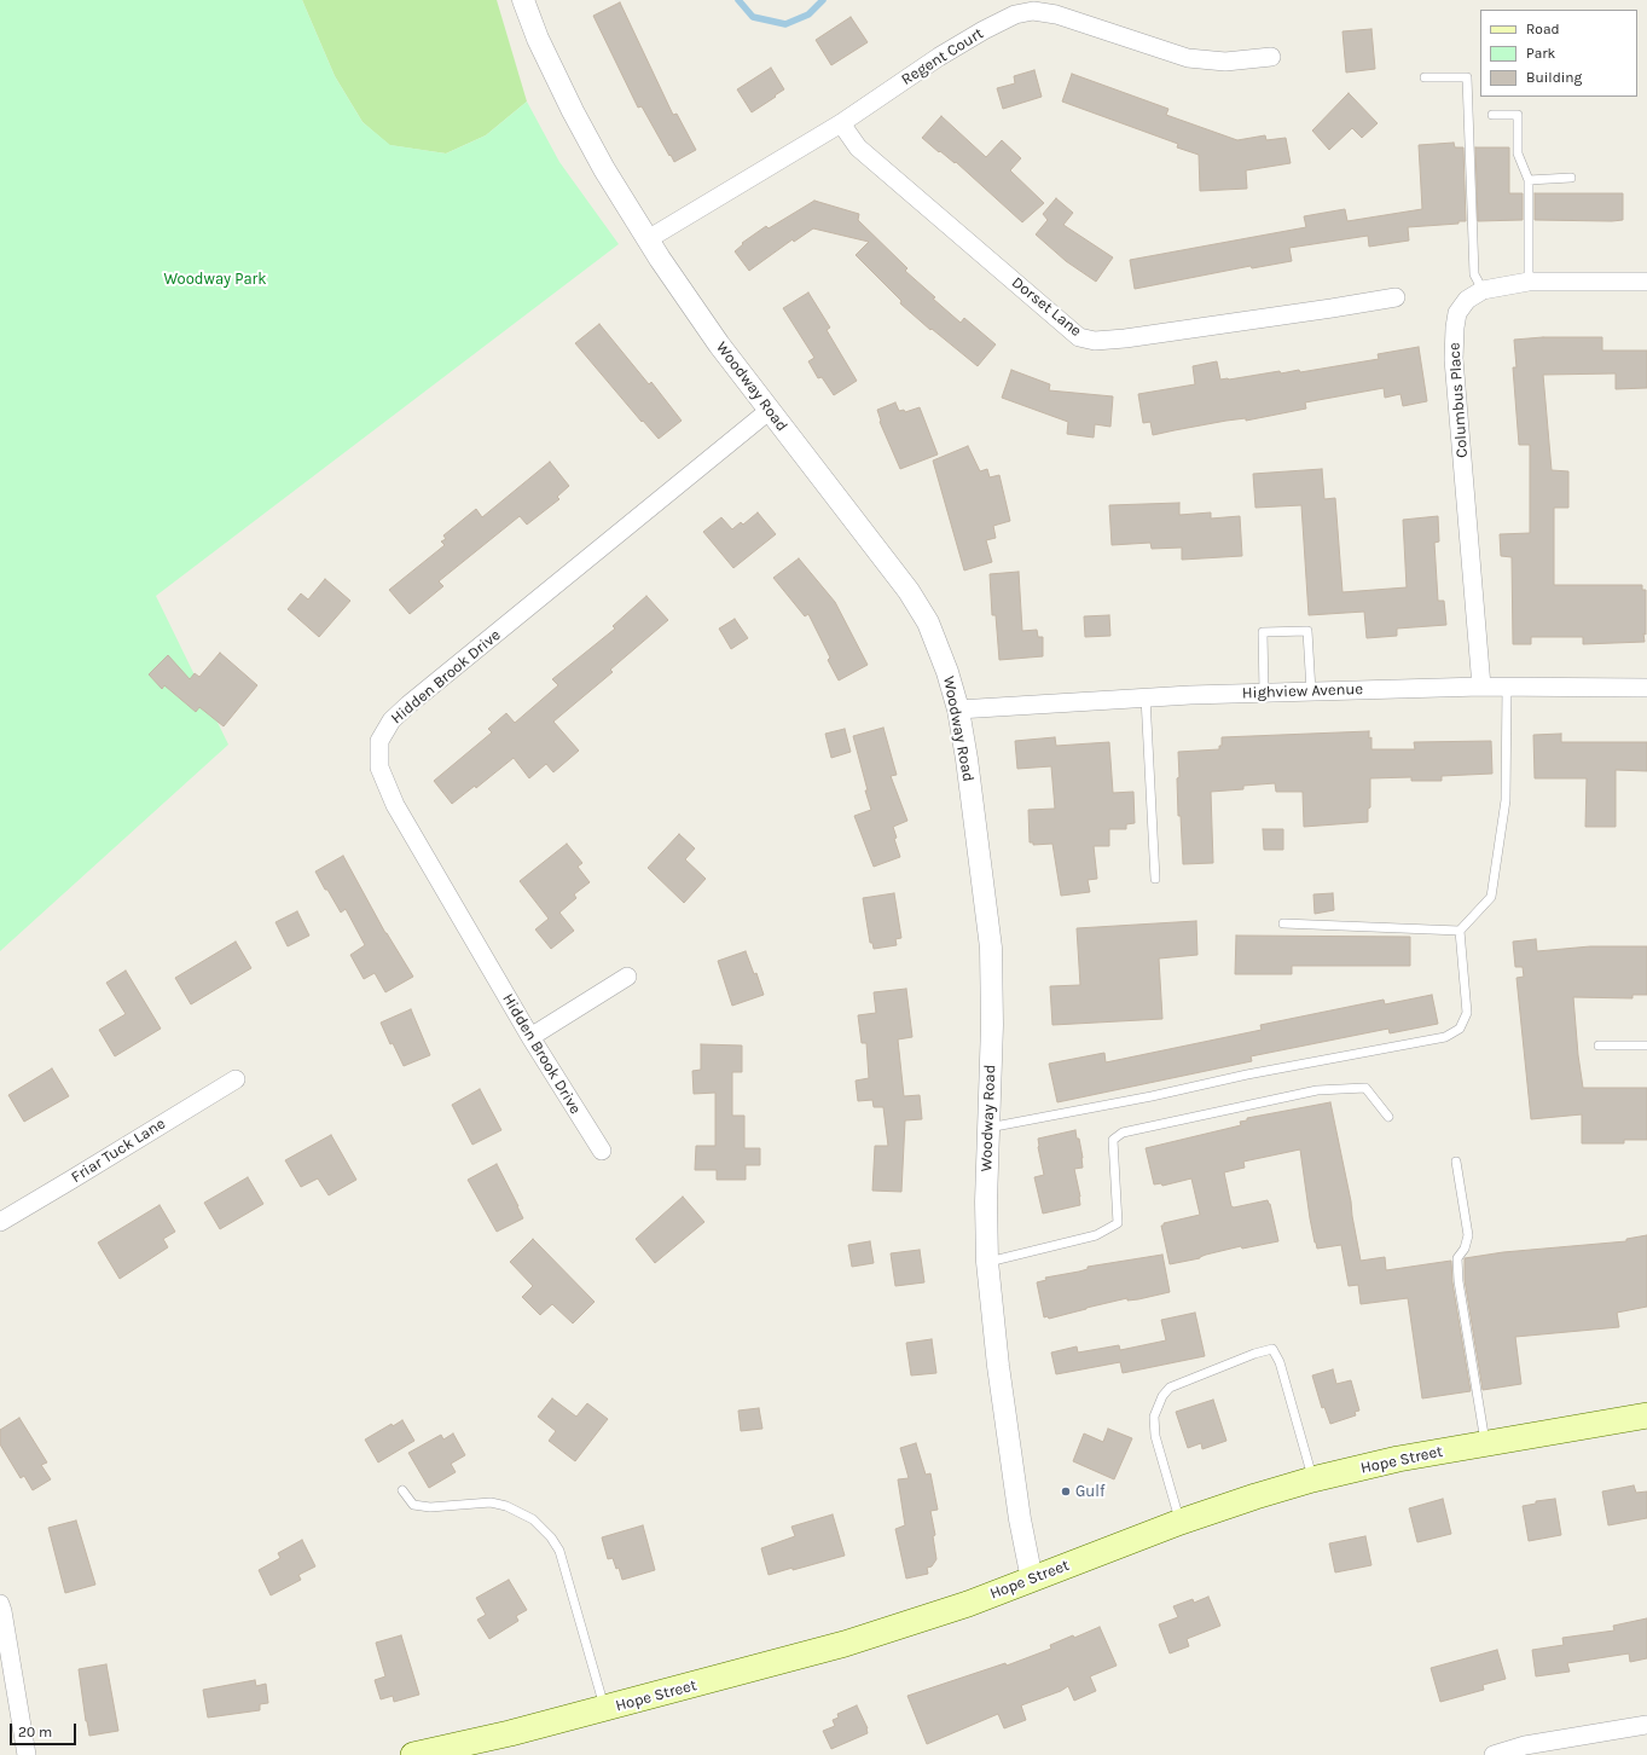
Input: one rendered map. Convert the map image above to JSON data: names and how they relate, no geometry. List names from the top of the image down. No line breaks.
{"streets":{"main road":["Hope Street"],"street":["Regent Court","Dorset Lane","Woodway Road","Columbus Place","Hidden Brook Drive","Highview Avenue","Friar Tuck Lane"]},"crossings":[["Regent Court","Dorset Lane"],["Regent Court","Woodway Road"],["Woodway Road","Hidden Brook Drive"],["Woodway Road","Highview Avenue"],["Woodway Road","Hope Street"],["Columbus Place","Highview Avenue"]],"parks":["Woodway Park"],"places":["Gulf"],"legend":["Road","Park","Building"],"scale_bar":"20 m"}
